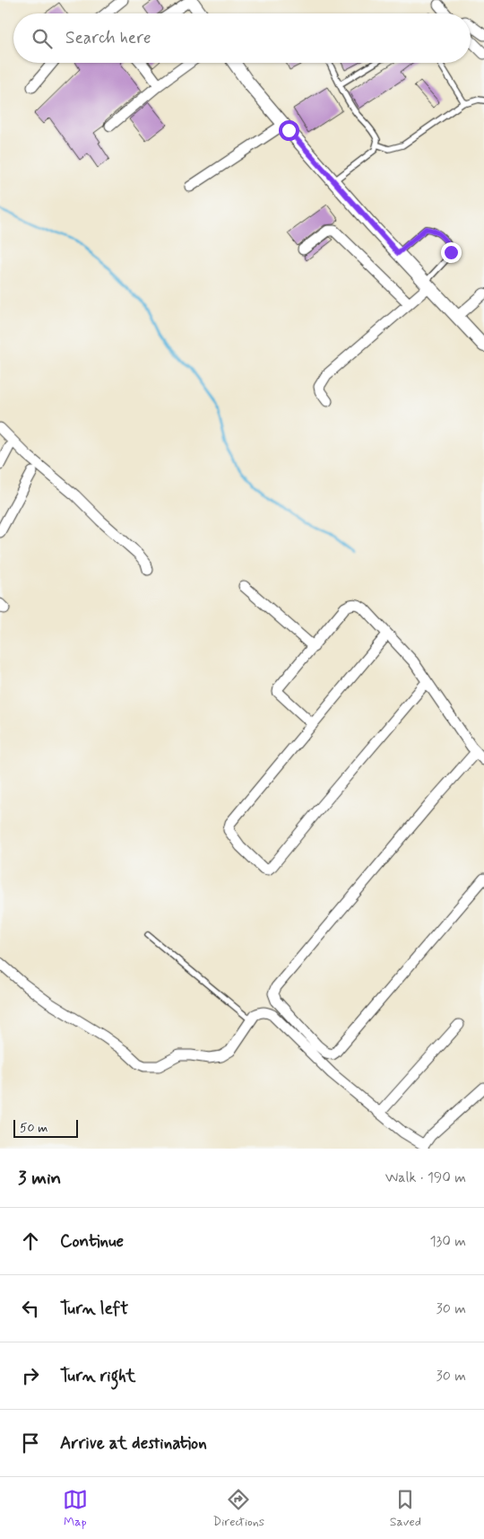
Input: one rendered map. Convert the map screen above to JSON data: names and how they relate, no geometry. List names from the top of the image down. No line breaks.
{"scale_bar":"50 m","page":{"search":"Search here","scale":"50 m","heading":["3 min","Walk · 190 m"],"list":[["Continue","130 m"],["Turn left","30 m"],["Turn right","30 m"],"Arrive at destination"],"nav":["Map","Directions","Saved"]}}
